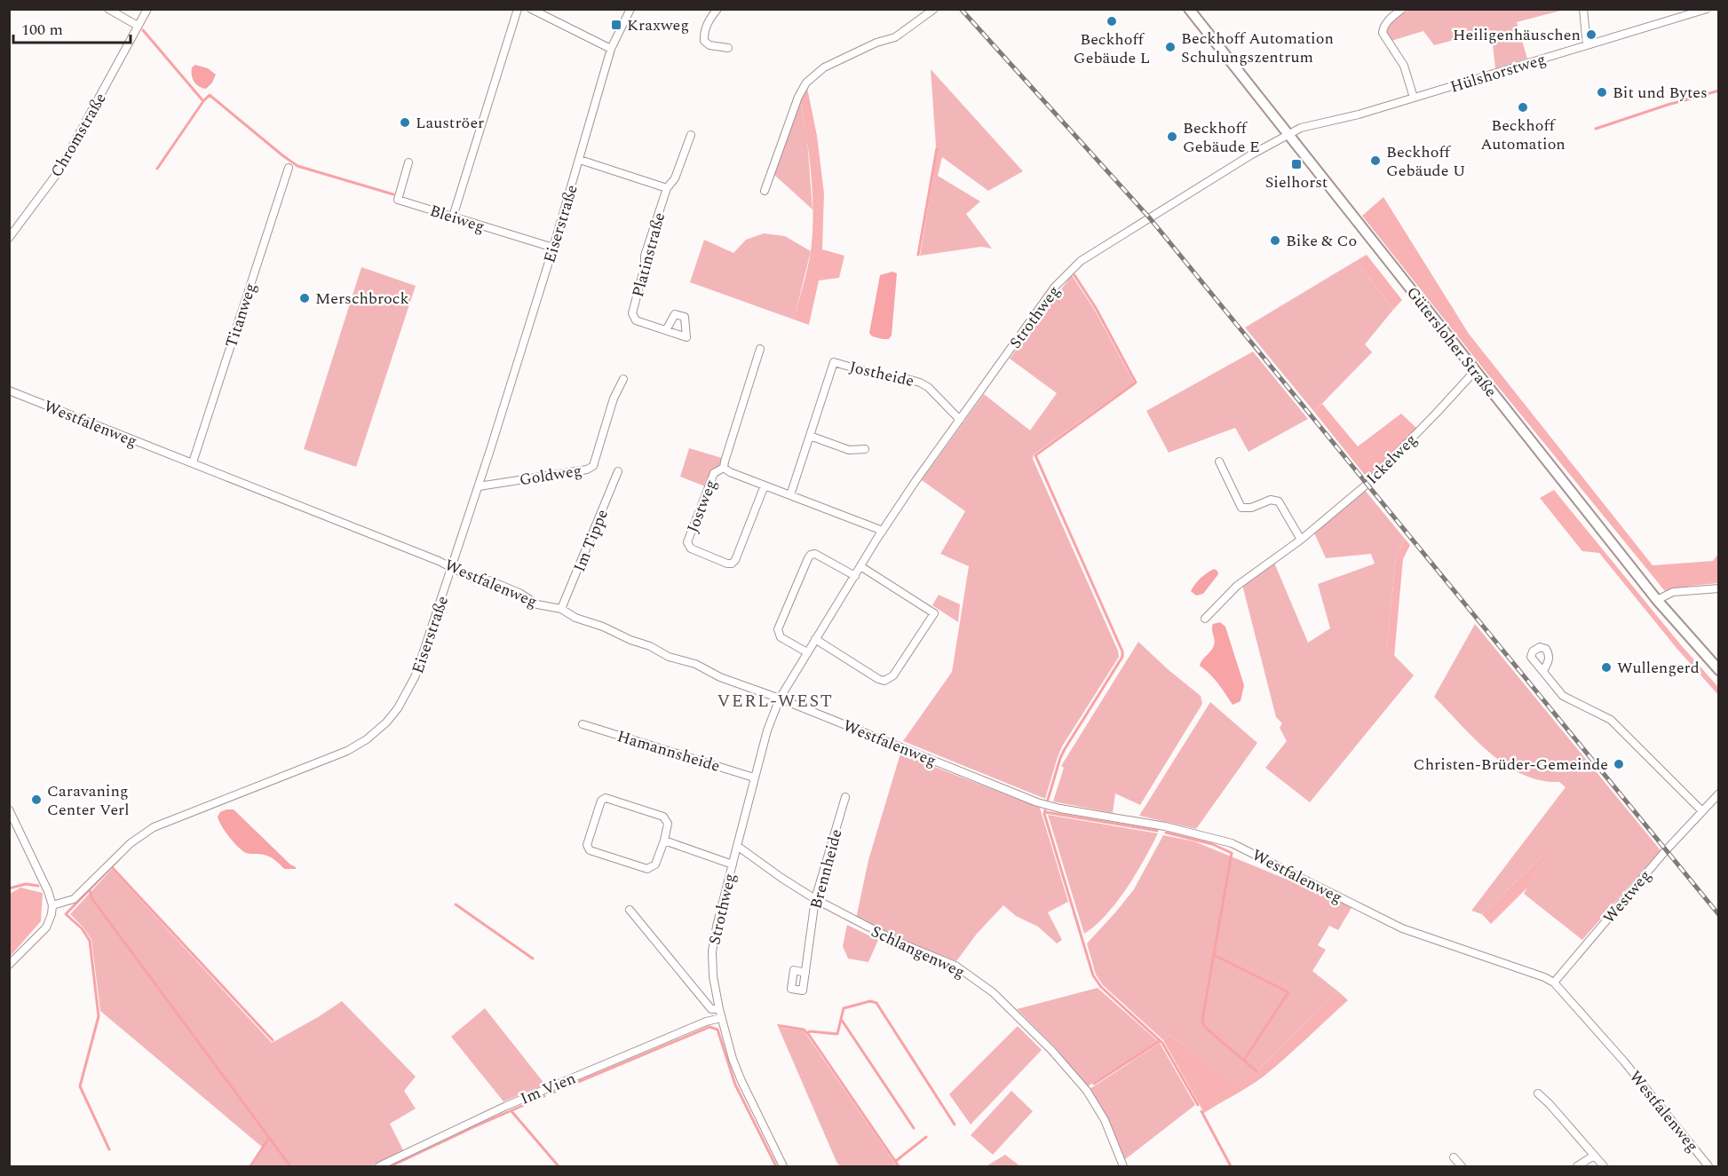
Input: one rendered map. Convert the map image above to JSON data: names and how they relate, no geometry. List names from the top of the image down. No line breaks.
{"streets":{"main road":["Gütersloher Straße"],"street":["Hülshorstweg","Chromstraße","Bleiweg","Eiserstraße","Platinstraße","Titanweg","Strothweg","Jostheide","Westfalenweg","Ickelweg","Goldweg","Jostweg","Im Tippe","Hamannsheide","Brennheide","Westweg","Schlangenweg","Im Vien"]},"crossings":[["Hülshorstweg","Strothweg"],["Hülshorstweg","Gütersloher Straße"],["Bleiweg","Eiserstraße"],["Eiserstraße","Westfalenweg"],["Eiserstraße","Goldweg"],["Titanweg","Westfalenweg"],["Strothweg","Gütersloher Straße"],["Strothweg","Jostheide"],["Strothweg","Westfalenweg"],["Strothweg","Jostweg"],["Strothweg","Hamannsheide"],["Strothweg","Schlangenweg"],["Strothweg","Im Vien"],["Gütersloher Straße","Ickelweg"],["Jostheide","Jostweg"],["Westfalenweg","Im Tippe"],["Westfalenweg","Westweg"],["Brennheide","Schlangenweg"]],"districts":["VERL-WEST"],"places":{"other":["Beckhoff Gebäude L","Heiligenhäuschen","Beckhoff Automation Schulungszentrum","Bit und Bytes","Beckhoff Automation","Lauströer","Beckhoff Gebäude E","Beckhoff Gebäude U","Bike & Co","Merschbrock","Wullengerd","Christen-Brüder-Gemeinde","Caravaning Center Verl"],"transit":["Kraxweg","Sielhorst"]},"scale_bar":"100 m"}
